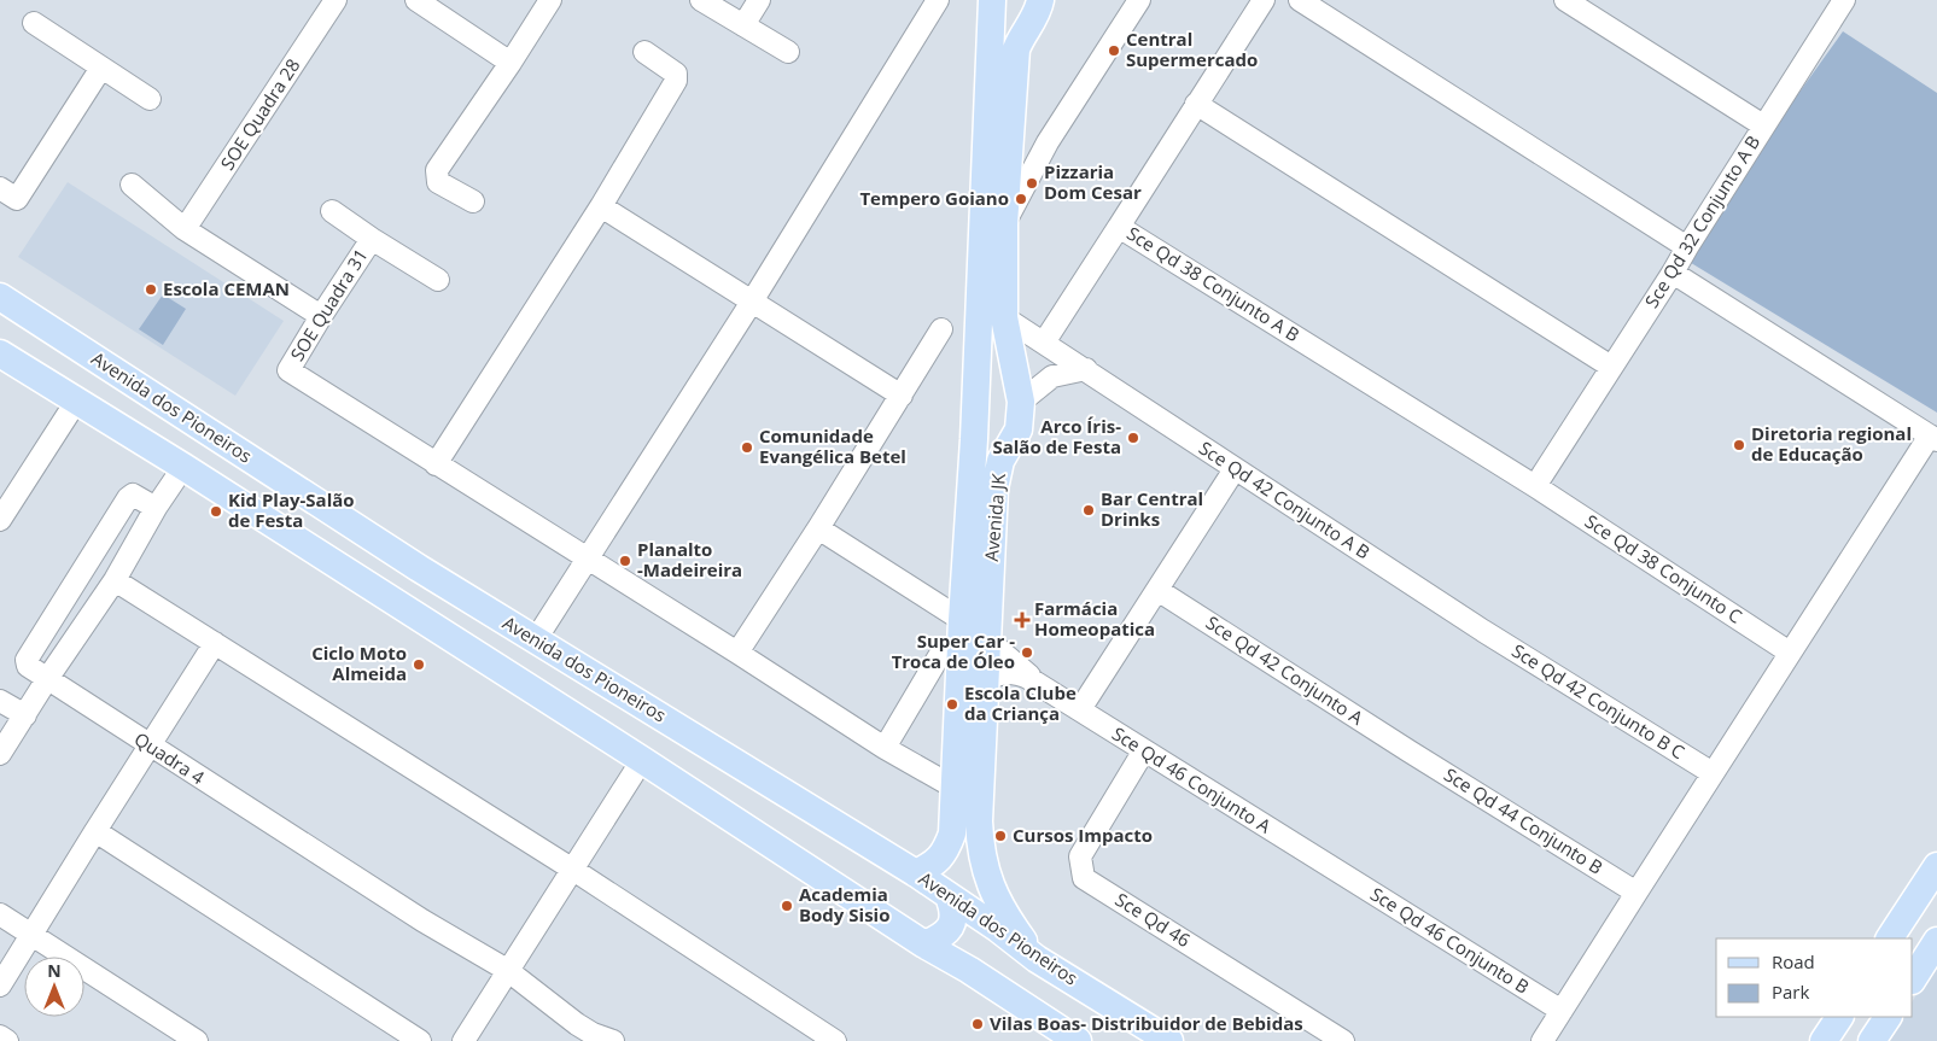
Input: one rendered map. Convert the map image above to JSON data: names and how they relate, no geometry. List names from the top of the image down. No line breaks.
{"streets":{"main road":["Avenida dos Pioneiros","Avenida JK"],"street":["SOE Quadra 28","Sce Qd 32 Conjunto A B","Sce Qd 38 Conjunto A B","SOE Quadra 31","Sce Qd 42 Conjunto A B","Sce Qd 38 Conjunto C","Sce Qd 42 Conjunto A","Sce Qd 42 Conjunto B C","Quadra 4","Sce Qd 46 Conjunto A","Sce Qd 44 Conjunto B","Sce Qd 46","Sce Qd 46 Conjunto B"]},"crossings":[["Sce Qd 32 Conjunto A B","Sce Qd 38 Conjunto A B"],["Sce Qd 32 Conjunto A B","Sce Qd 38 Conjunto C"],["Sce Qd 38 Conjunto A B","Sce Qd 38 Conjunto C"],["Avenida dos Pioneiros","Avenida JK"],["Sce Qd 42 Conjunto A B","Avenida JK"],["Sce Qd 42 Conjunto A B","Sce Qd 42 Conjunto B C"],["Avenida JK","Sce Qd 46 Conjunto A"],["Sce Qd 42 Conjunto A","Sce Qd 44 Conjunto B"],["Sce Qd 46 Conjunto A","Sce Qd 46"],["Sce Qd 46 Conjunto A","Sce Qd 46 Conjunto B"]],"places":{"other":["Central Supermercado","Pizzaria Dom Cesar","Tempero Goiano","Escola CEMAN","Arco Íris- Salão de Festa","Diretoria regional de Educação","Comunidade Evangélica Betel","Bar Central Drinks","Kid Play-Salão de Festa","Planalto -Madeireira","Super Car - Troca de Óleo","Ciclo Moto Almeida","Escola Clube da Criança","Cursos Impacto","Academia Body Sisio","Vilas Boas- Distribuidor de Bebidas"],"health":["Farmácia Homeopatica"]},"legend":["Road","Park"],"north":"top"}
